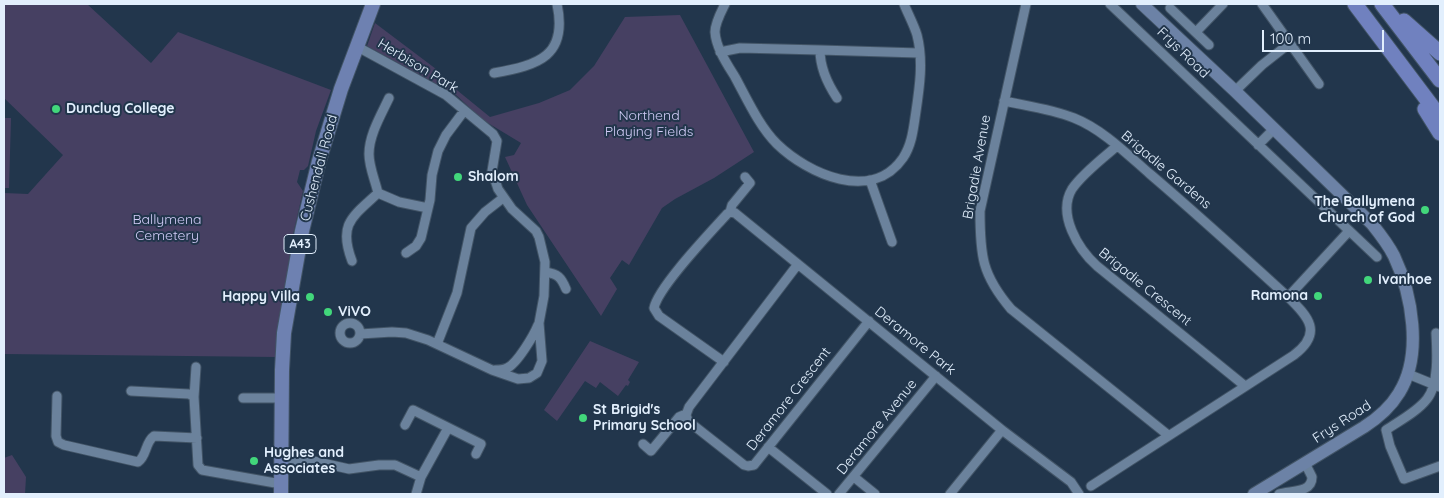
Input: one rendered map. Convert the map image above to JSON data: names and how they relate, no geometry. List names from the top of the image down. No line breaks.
{"streets":{"main road":["Cushendall Road","A43"],"street":["Frys Road","Herbison Park","Brigadie Avenue","Brigadie Gardens","Brigadie Crescent","Deramore Park","Deramore Crescent","Deramore Avenue"]},"crossings":[["Herbison Park","Cushendall Road"],["Brigadie Avenue","Brigadie Gardens"],["Brigadie Gardens","Brigadie Crescent"],["Deramore Park","Deramore Crescent"],["Deramore Park","Deramore Avenue"]],"parks":["Northend Playing Fields","Ballymena Cemetery"],"places":["Dunclug College","Shalom","The Ballymena Church of God","Ivanhoe","Ramona","Happy Villa","ViVO","St Brigid's Primary School","Hughes and Associates"],"scale_bar":"100 m"}
